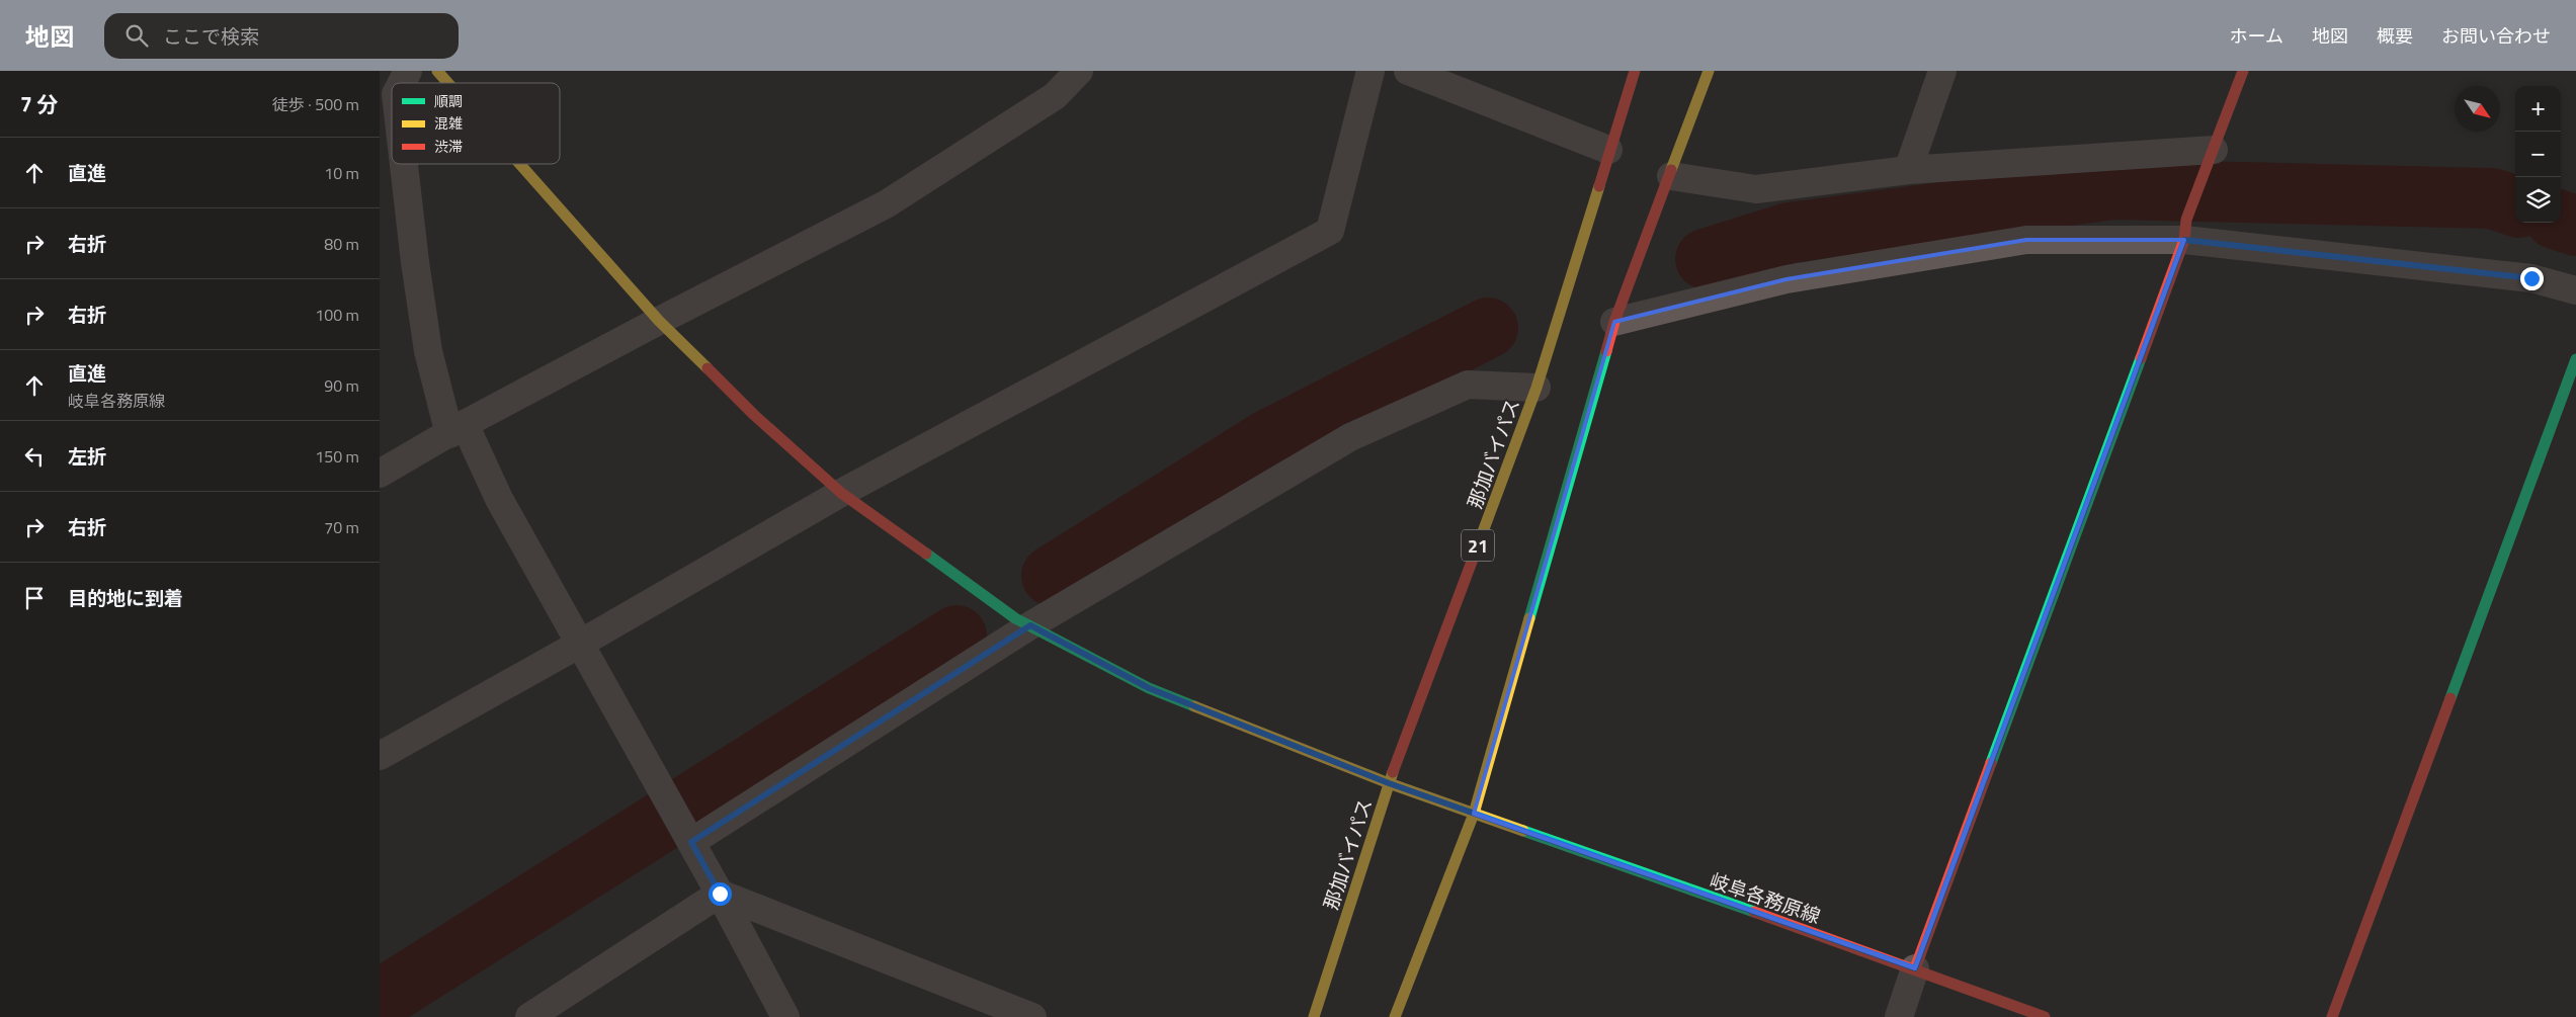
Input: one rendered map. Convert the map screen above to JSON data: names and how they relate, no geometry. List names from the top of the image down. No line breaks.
{"streets":{"main road":["那加バイパス","21","岐阜各務原線"]},"crossings":[["那加バイパス","岐阜各務原線"]],"legend":["順調","混雑","渋滞"],"north":"bottom right","page":{"header":"地図","search":"ここで検索","nav":["ホーム","地図","概要","お問い合わせ"],"heading":["7 分","徒歩 · 500 m"],"map_buttons":["+","−"],"list":[["直進","10 m"],["右折","80 m"],["右折","100 m"],["直進","岐阜各務原線","90 m"],["左折","150 m"],["右折","70 m"],"目的地に到着"]}}
